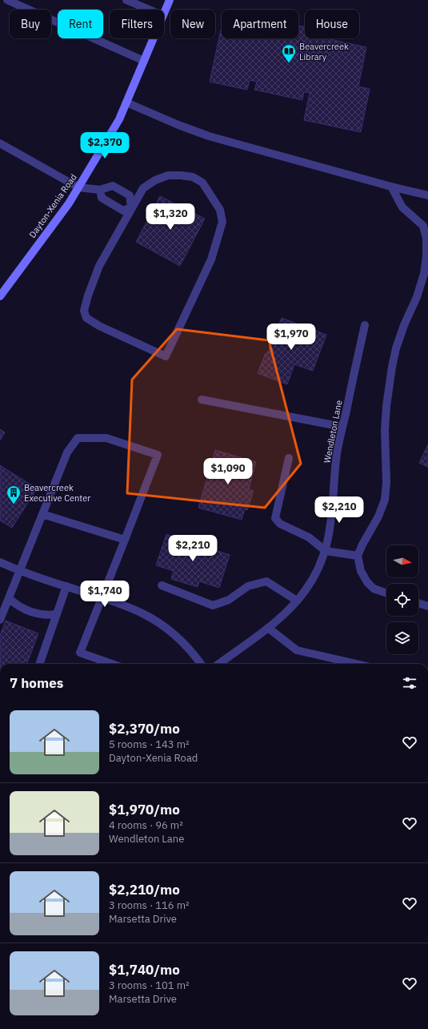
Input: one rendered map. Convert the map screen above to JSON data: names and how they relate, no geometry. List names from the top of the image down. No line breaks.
{"streets":{"main road":["Dayton-Xenia Road"],"street":["Wendleton Lane"]},"places":{"library":["Beavercreek Library"],"building":["Beavercreek Executive Center"]},"north":"right","page":{"chip":["Buy","Rent","Filters","New","Apartment","House"],"price":["$2,370","$1,320","$1,970","$1,090","$2,210","$2,210","$1,740"],"heading":"7 homes","list":[{"name":"$2,370/mo","note":"5 rooms · 143 m² · Dayton-Xenia Road"},{"name":"$1,970/mo","note":"4 rooms · 96 m² · Wendleton Lane"},{"name":"$2,210/mo","note":"3 rooms · 116 m² · Marsetta Drive"},{"name":"$1,740/mo","note":"3 rooms · 101 m² · Marsetta Drive"}]}}
